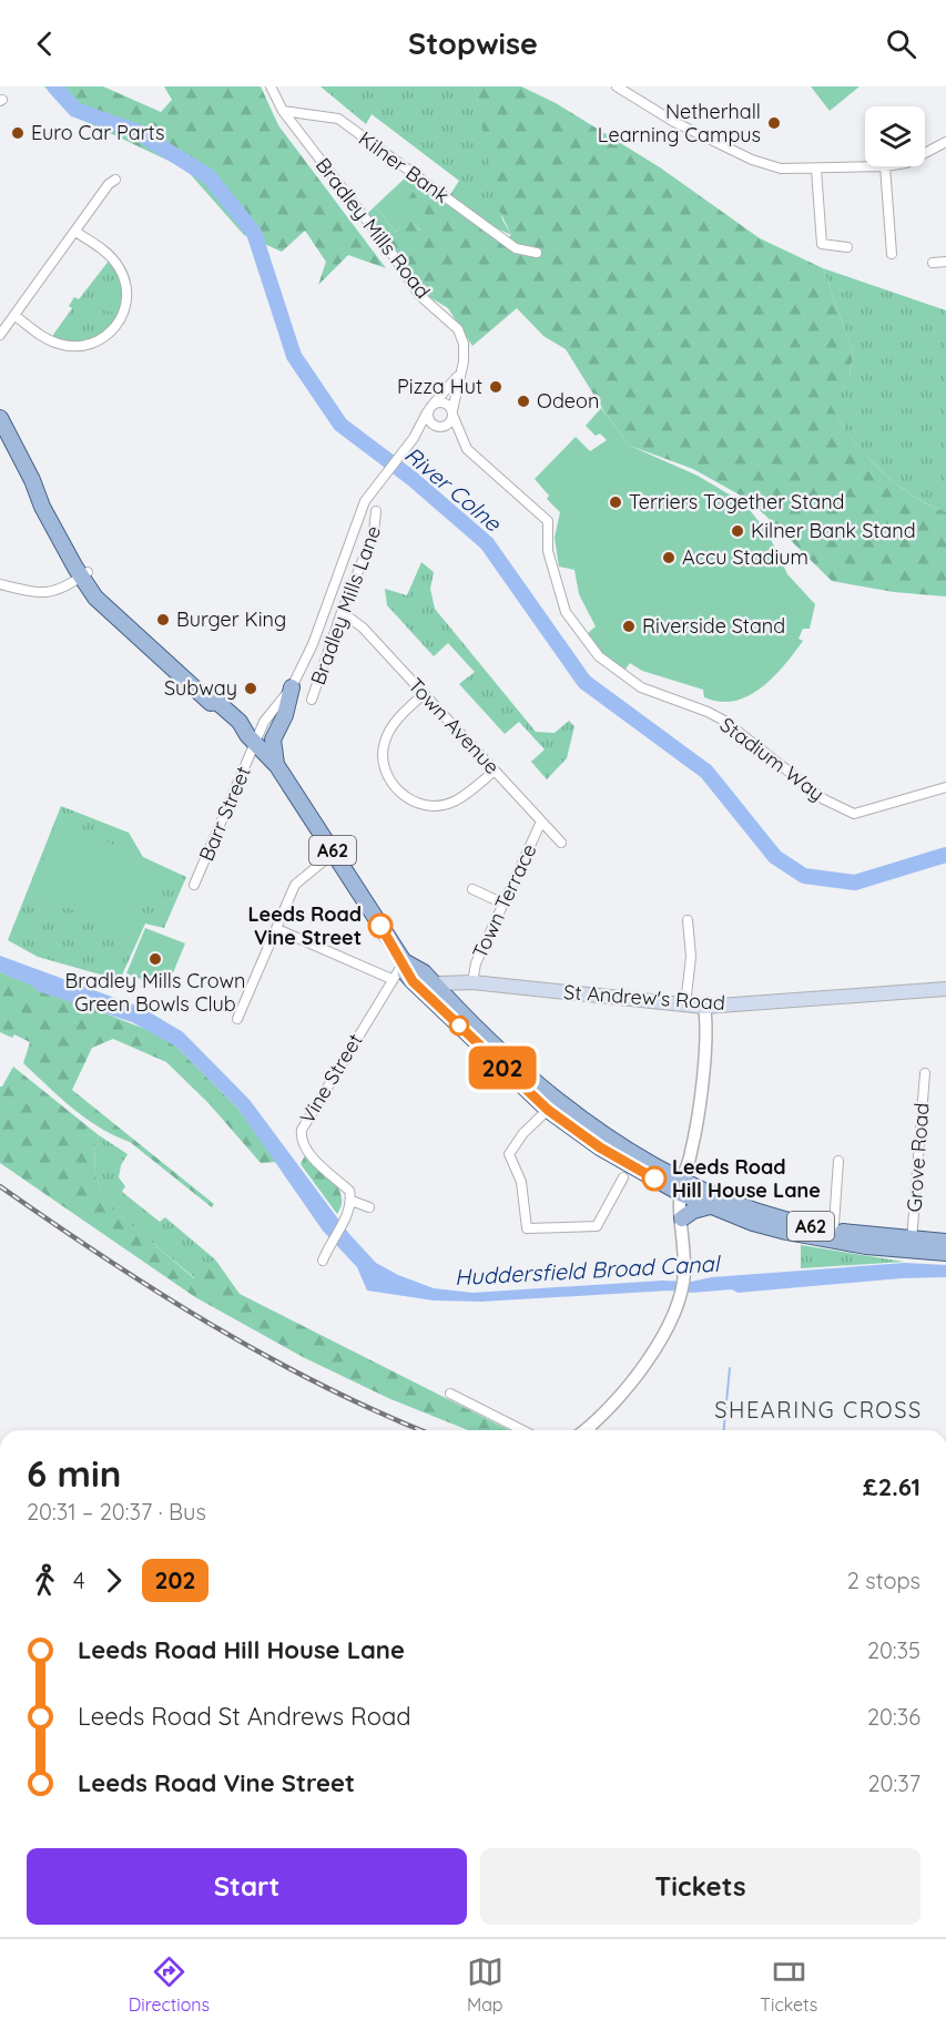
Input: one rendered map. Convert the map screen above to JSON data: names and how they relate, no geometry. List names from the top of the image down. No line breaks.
{"streets":{"main road":["A62","St Andrew's Road"],"street":["Kilner Bank","Bradley Mills Road","Bradley Mills Lane","Town Avenue","Stadium Way","Barr Street","Town Terrace","Vine Street","Grove Road"]},"crossings":[["Kilner Bank","Bradley Mills Road"],["Bradley Mills Road","Stadium Way"],["Bradley Mills Lane","Town Avenue"],["Town Avenue","Town Terrace"],["Barr Street","A62"],["A62","St Andrew's Road"],["A62","Vine Street"],["A62","Grove Road"],["Town Terrace","St Andrew's Road"]],"districts":["SHEARING CROSS"],"water":["River Colne","Huddersfield Broad Canal"],"places":["Netherhall Learning Campus","Euro Car Parts","Pizza Hut","Odeon","Terriers Together Stand","Kilner Bank Stand","Accu Stadium","Burger King","Riverside Stand","Subway","Leeds Road Vine Street","Bradley Mills Crown Green Bowls Club","Leeds Road Hill House Lane"],"lines":["bus line 202"],"page":{"header":"Stopwise","on_map":"202","heading":["6 min","20:31 – 20:37 · Bus","£2.61"],"legs":["4","202","2 stops"],"list":[{"name":"Leeds Road Hill House Lane","value":"20:35"},{"name":"Leeds Road St Andrews Road","value":"20:36"},{"name":"Leeds Road Vine Street","value":"20:37"}],"buttons":["Start","Tickets"],"tabs":["Directions","Map","Tickets"]}}
